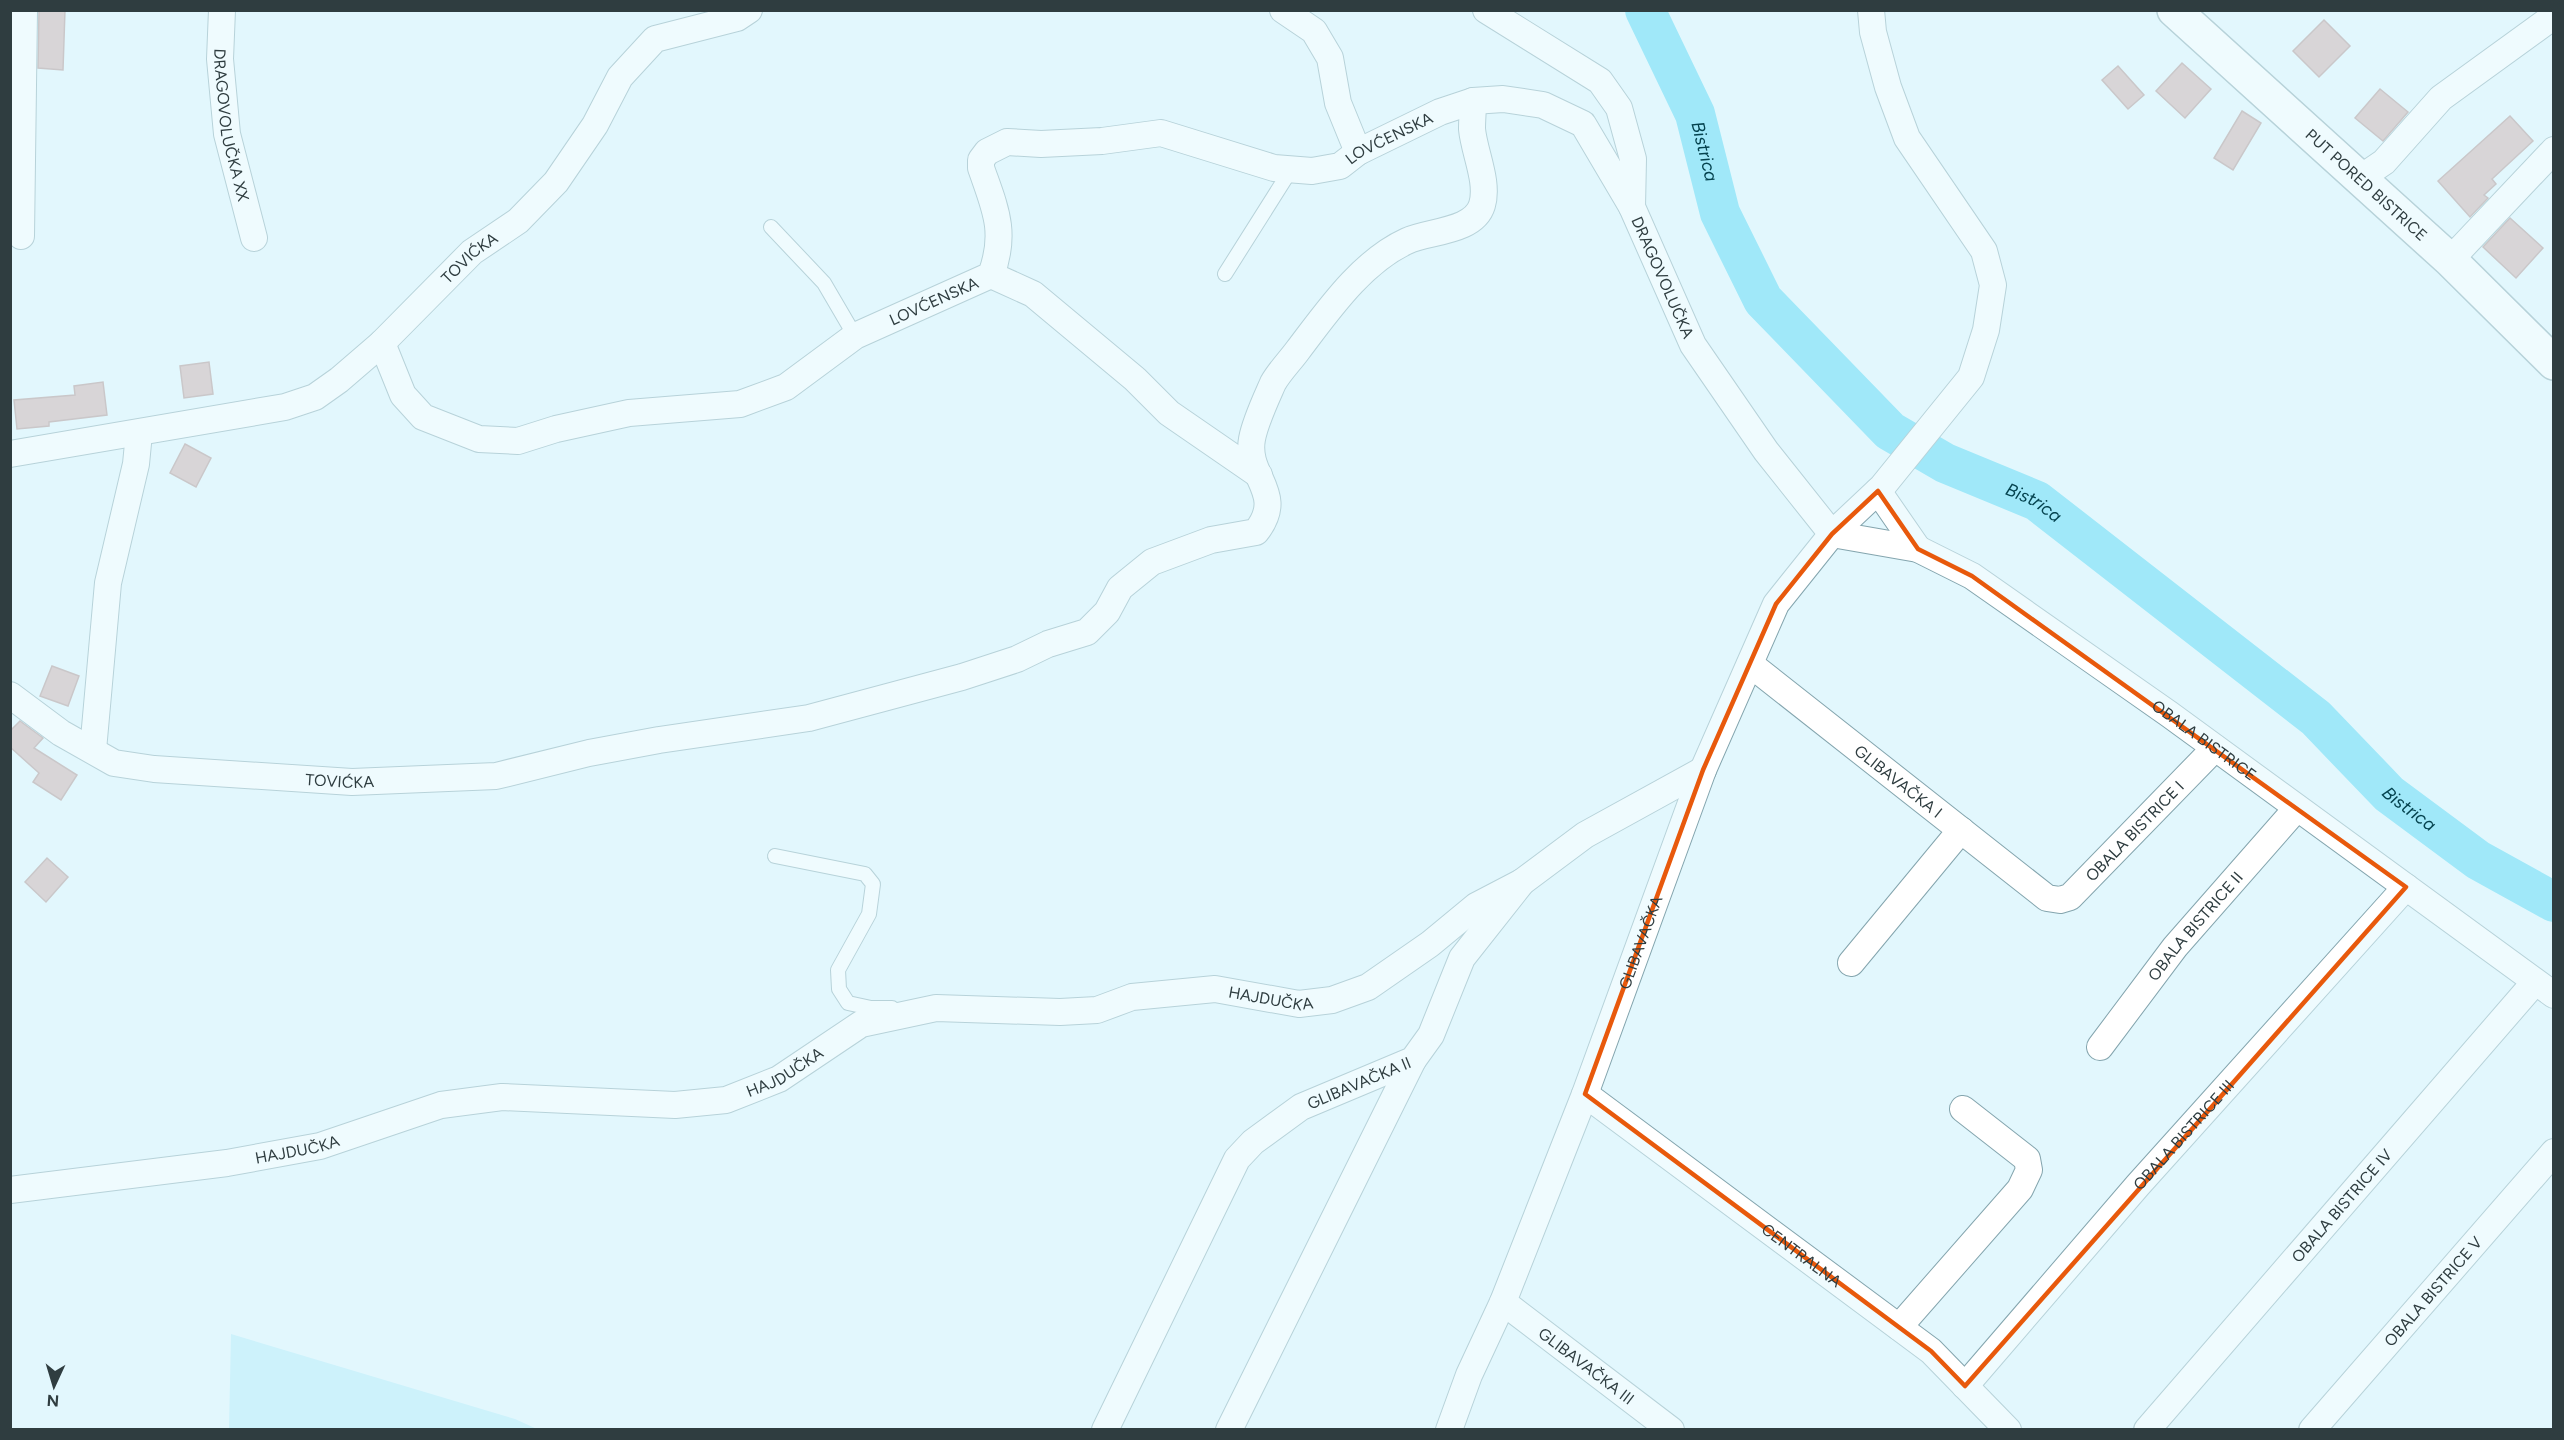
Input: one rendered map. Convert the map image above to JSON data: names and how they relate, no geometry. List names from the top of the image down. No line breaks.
{"streets":{"street":["DRAGOVOLUČKA XX","LOVĆENSKA","PUT PORED BISTRICE","TOVIĆKA","DRAGOVOLUČKA","OBALA BISTRICE","GLIBAVAČKA I","OBALA BISTRICE I","OBALA BISTRICE II","GLIBAVAČKA","HAJDUČKA","GLIBAVAČKA II","OBALA BISTRICE III","OBALA BISTRICE IV","CENTRALNA","OBALA BISTRICE V","GLIBAVAČKA III"]},"crossings":[["LOVĆENSKA","TOVIĆKA"],["LOVĆENSKA","DRAGOVOLUČKA"],["DRAGOVOLUČKA","OBALA BISTRICE"],["DRAGOVOLUČKA","GLIBAVAČKA"],["OBALA BISTRICE","OBALA BISTRICE I"],["OBALA BISTRICE","OBALA BISTRICE II"],["OBALA BISTRICE","GLIBAVAČKA"],["OBALA BISTRICE","OBALA BISTRICE III"],["OBALA BISTRICE","OBALA BISTRICE IV"],["GLIBAVAČKA I","OBALA BISTRICE I"],["GLIBAVAČKA I","GLIBAVAČKA"],["GLIBAVAČKA","GLIBAVAČKA II"],["GLIBAVAČKA","CENTRALNA"],["GLIBAVAČKA","GLIBAVAČKA III"],["HAJDUČKA","GLIBAVAČKA II"],["OBALA BISTRICE III","CENTRALNA"]],"water":["Bistrica"],"north":"bottom"}
